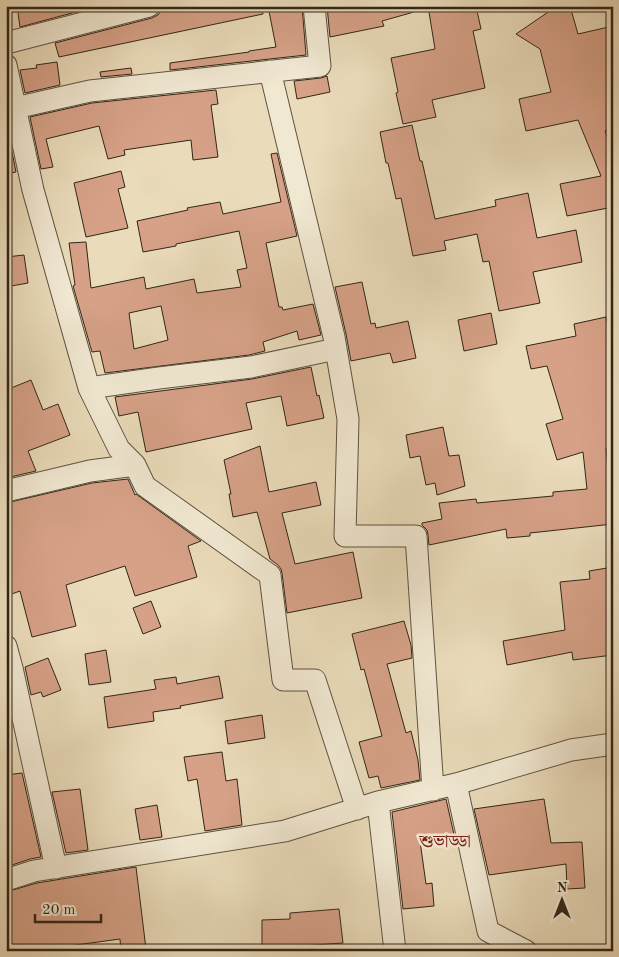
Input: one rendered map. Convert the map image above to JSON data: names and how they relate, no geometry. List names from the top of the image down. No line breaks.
{"districts":["শুভাড্ডা"],"scale_bar":"20 m","north":"top"}
